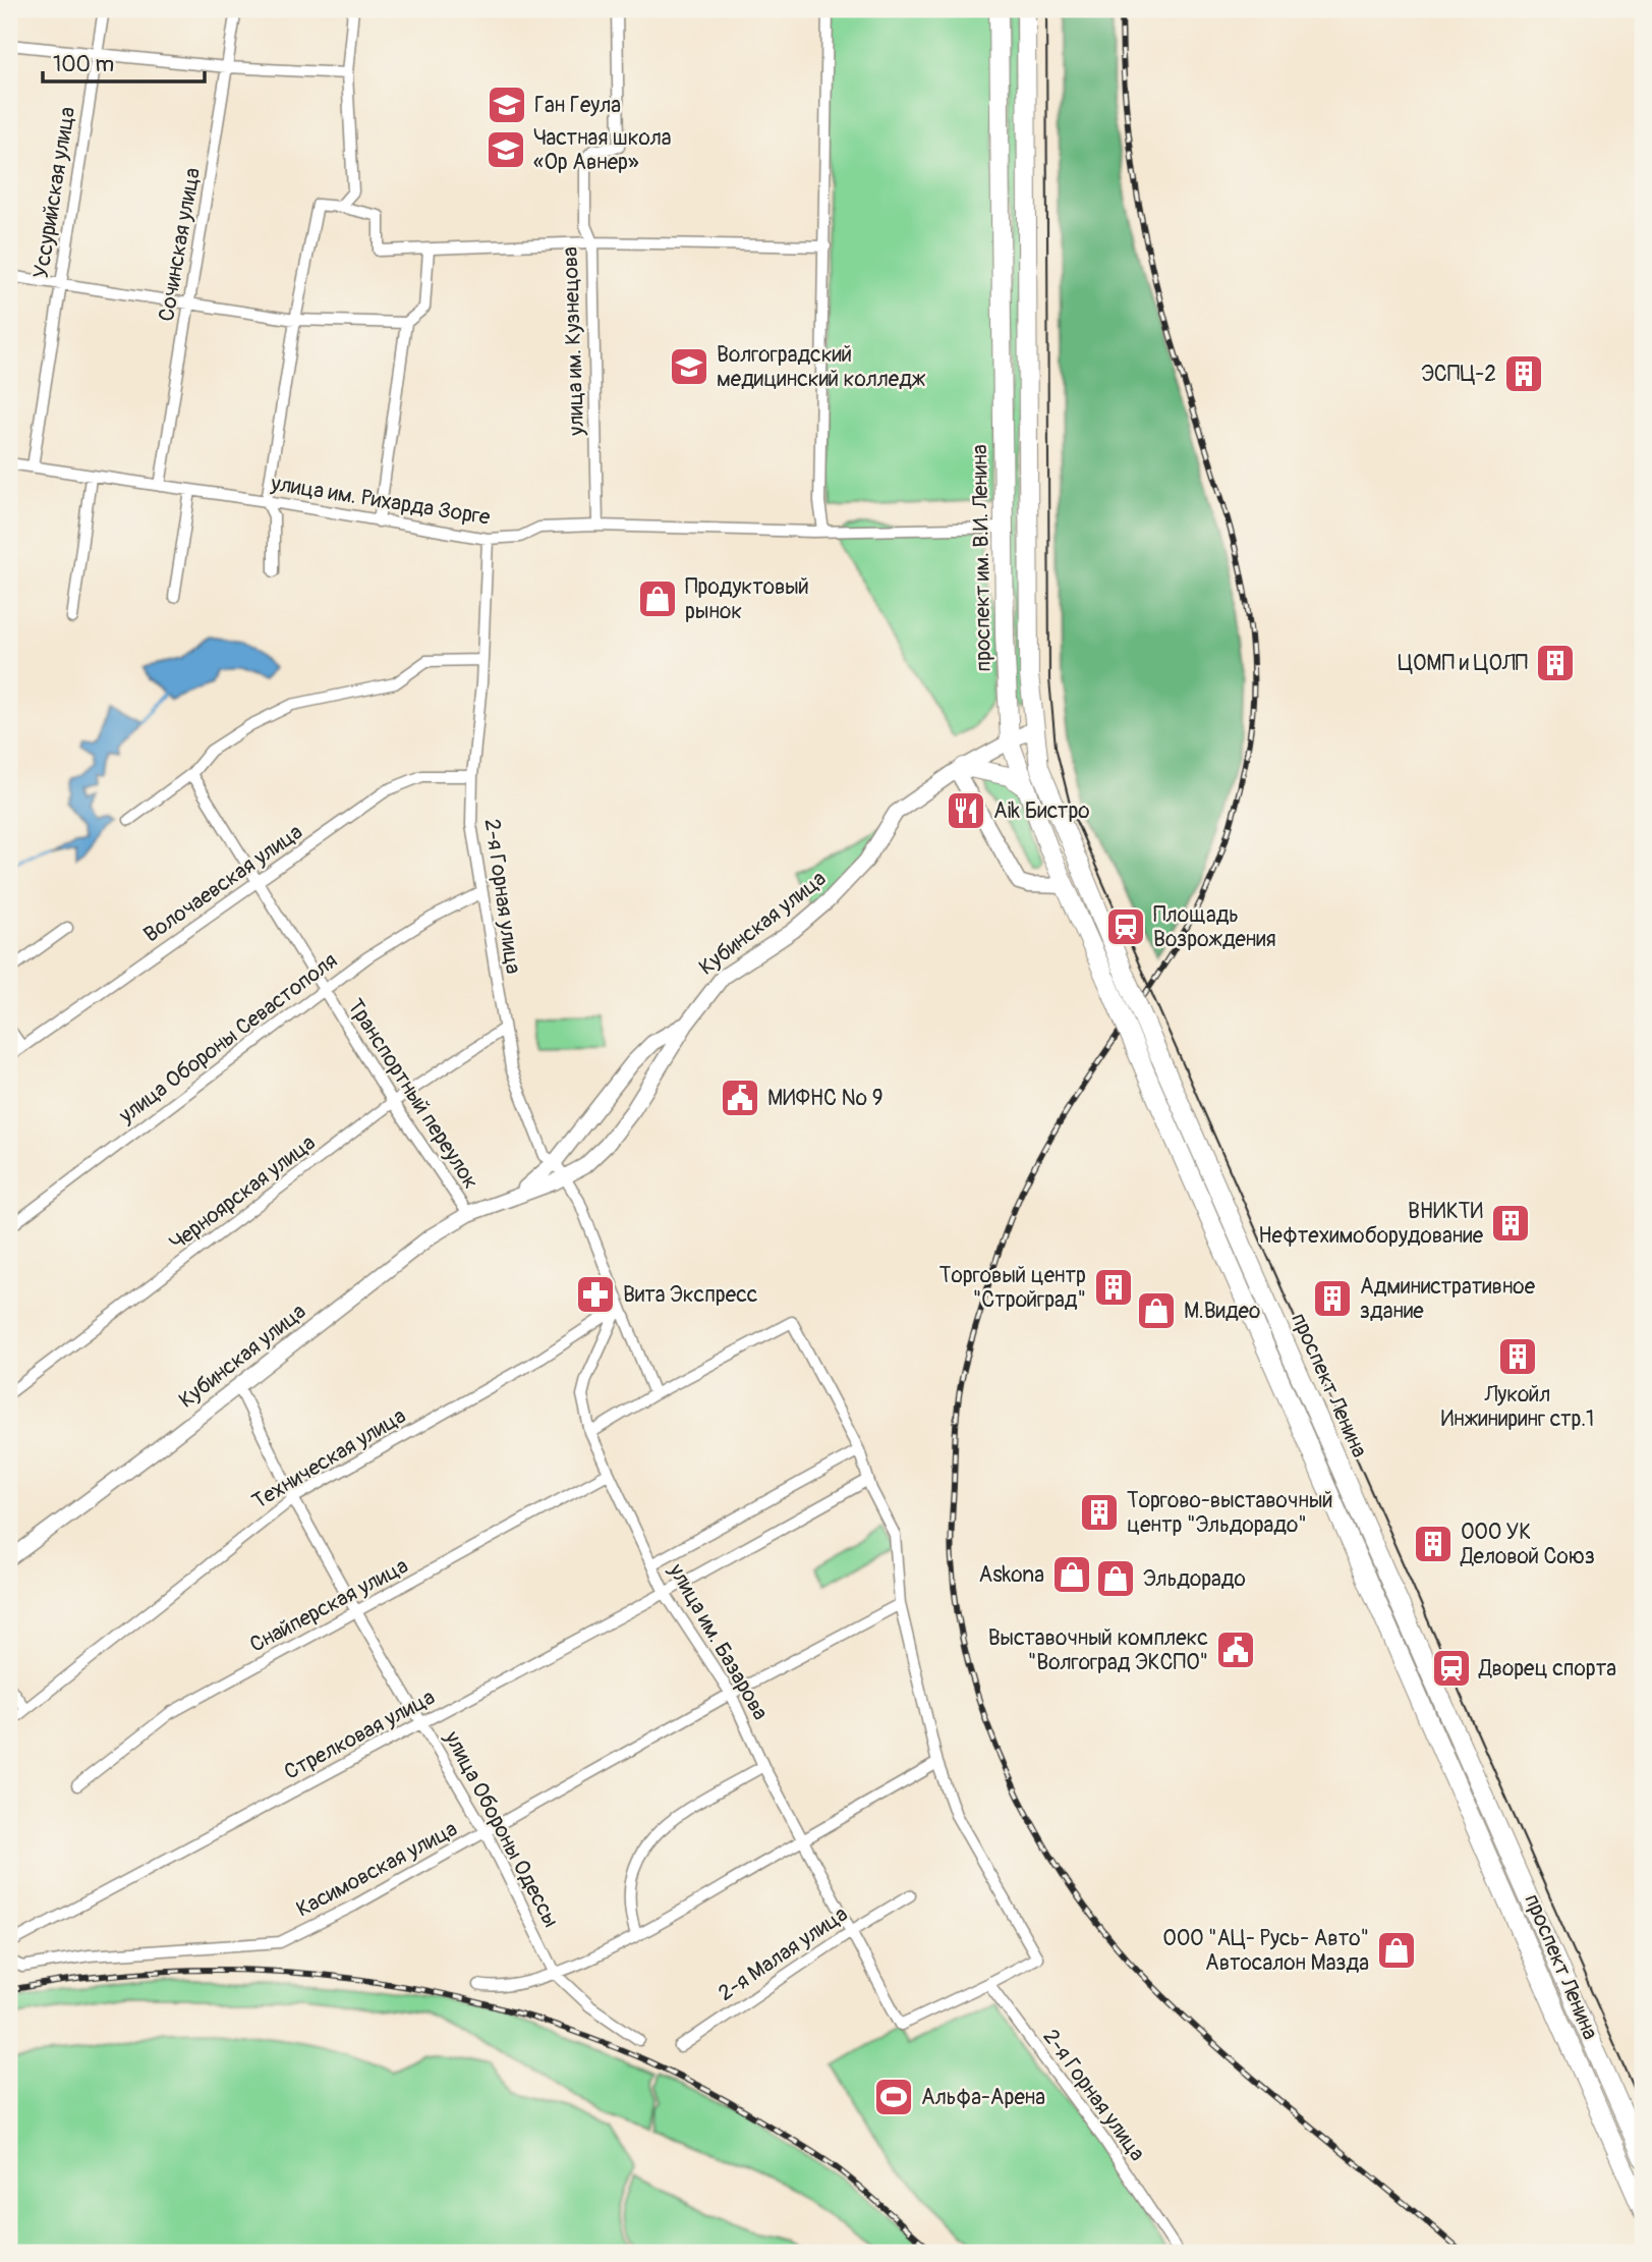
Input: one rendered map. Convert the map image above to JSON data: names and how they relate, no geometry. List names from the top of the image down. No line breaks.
{"streets":{"main road":["проспект им. В.И. Ленина","проспект Ленина"],"street":["Уссурийская улица","Сочинская улица","улица им. Кузнецова","улица им. Рихарда Зорге","Волочаевская улица","2-я Горная улица","Кубинская улица","улица Обороны Севастополя","Транспортный переулок","Черноярская улица","Техническая улица","Снайперская улица","улица им. Базарова","Стрелковая улица","улица Обороны Одессы","Касимовская улица","2-я Малая улица"]},"crossings":[["Уссурийская улица","улица им. Рихарда Зорге"],["Сочинская улица","улица им. Рихарда Зорге"],["улица им. Кузнецова","улица им. Рихарда Зорге"],["улица им. Рихарда Зорге","проспект им. В.И. Ленина"],["улица им. Рихарда Зорге","2-я Горная улица"],["проспект им. В.И. Ленина","Кубинская улица"],["проспект им. В.И. Ленина","проспект Ленина"],["Волочаевская улица","2-я Горная улица"],["Волочаевская улица","Транспортный переулок"],["2-я Горная улица","Кубинская улица"],["2-я Горная улица","улица Обороны Севастополя"],["2-я Горная улица","Черноярская улица"],["2-я Горная улица","улица им. Базарова"],["Кубинская улица","Транспортный переулок"],["Кубинская улица","проспект Ленина"],["Кубинская улица","улица Обороны Одессы"],["улица Обороны Севастополя","Транспортный переулок"],["Транспортный переулок","Черноярская улица"],["Техническая улица","улица им. Базарова"],["Техническая улица","улица Обороны Одессы"],["Снайперская улица","улица им. Базарова"],["Снайперская улица","улица Обороны Одессы"],["улица им. Базарова","Стрелковая улица"],["улица им. Базарова","Касимовская улица"],["улица им. Базарова","2-я Малая улица"],["Стрелковая улица","улица Обороны Одессы"],["улица Обороны Одессы","Касимовская улица"]],"places":{"school or university":["Ган Геула","Частная школа «Ор Авнер»","Волгоградский медицинский колледж"],"building":["ЭСПЦ-2","ЦОМП и ЦОЛП","ВНИКТИ Нефтехимоборудование","Торговый центр \"Стройград\"","Административное здание","Лукойл Инжиниринг стр.1","Торгово-выставочный центр \"Эльдорадо\"","ООО УК Деловой Союз"],"shop":["Продуктовый рынок","М.Видео","Askona","Эльдорадо","ООО \"АЦ- Русь- Авто\" Автосалон Мазда"],"restaurant":["Aik Бистро"],"station":["Площадь Возрождения","Дворец спорта"],"public building":["МИФНС № 9","Выставочный комплекс \"Волгоград ЭКСПО\""],"pharmacy":["Вита Экспресс"],"sports":["Альфа-Арена"]},"scale_bar":"100 m"}
